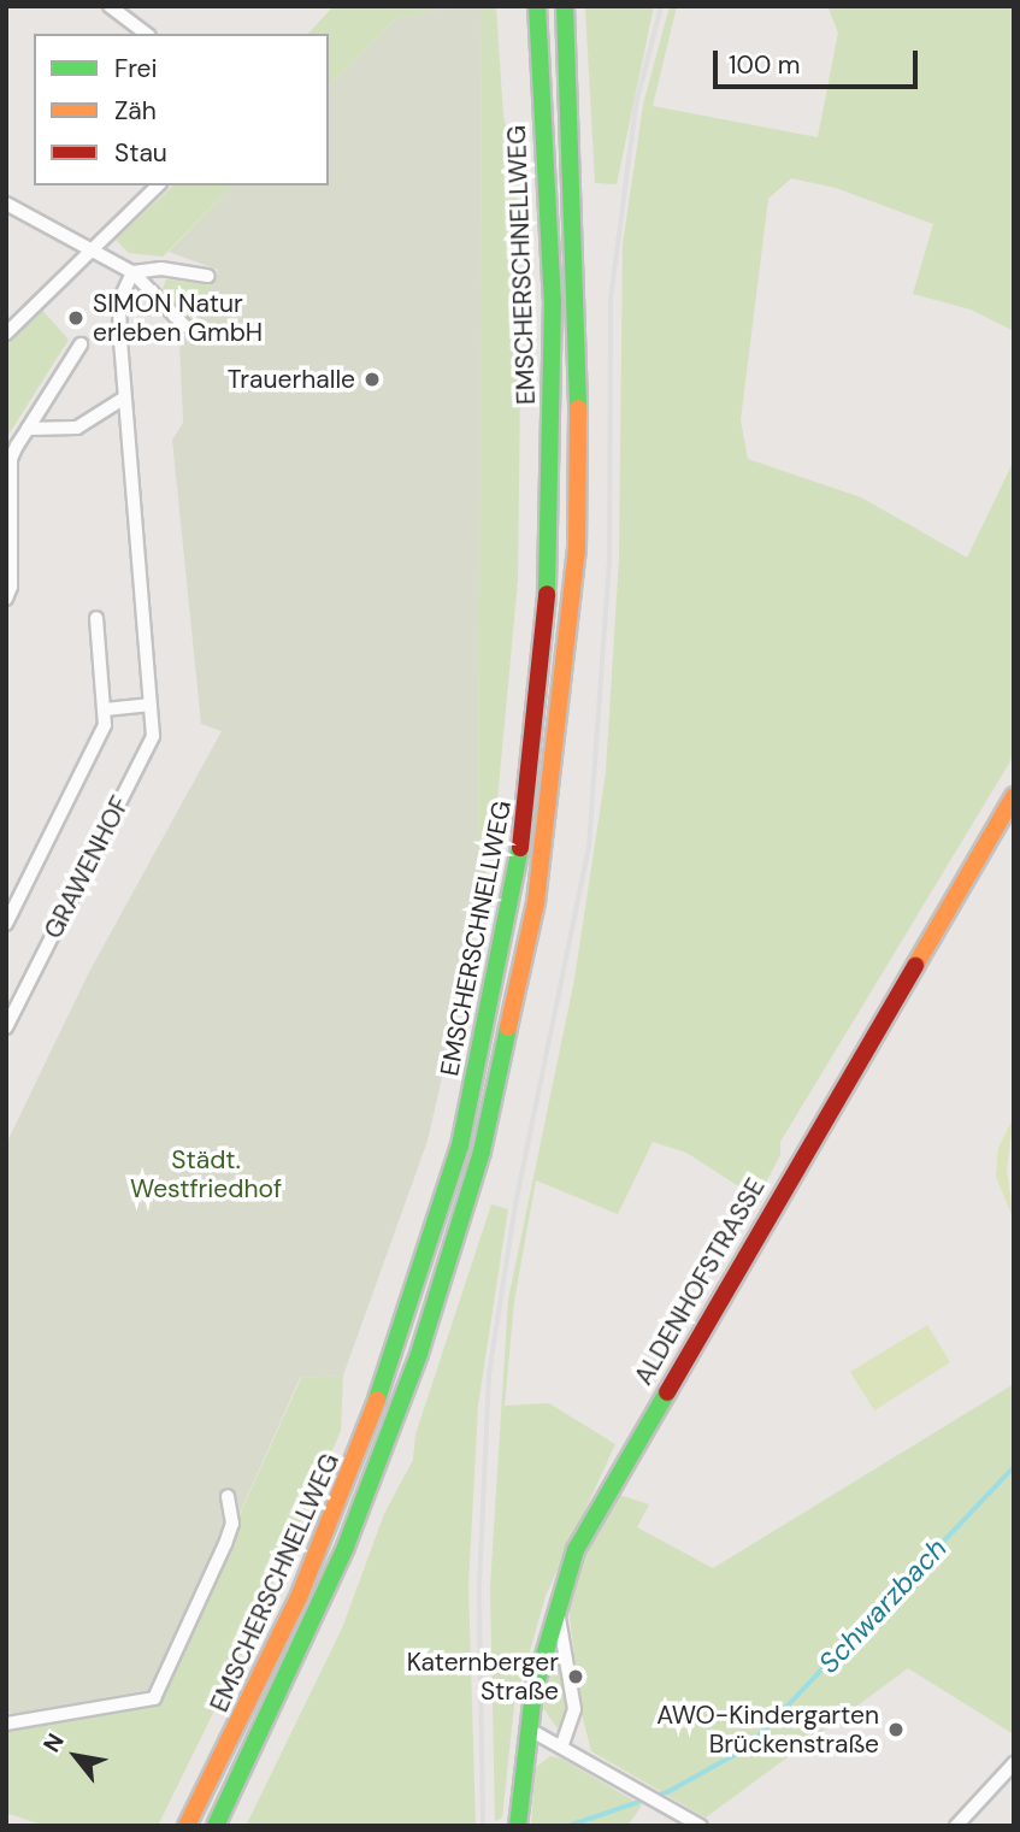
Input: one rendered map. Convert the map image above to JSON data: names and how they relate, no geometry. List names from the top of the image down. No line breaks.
{"streets":{"main road":["EMSCHERSCHNELLWEG","ALDENHOFSTRASSE"],"street":["GRAWENHOF"]},"water":["Schwarzbach"],"parks":["Städt. Westfriedhof"],"places":["SIMON Natur erleben GmbH","Trauerhalle","Katernberger Straße","AWO-Kindergarten Brückenstraße"],"legend":["Frei","Zäh","Stau"],"scale_bar":"100 m","north":"top left"}
